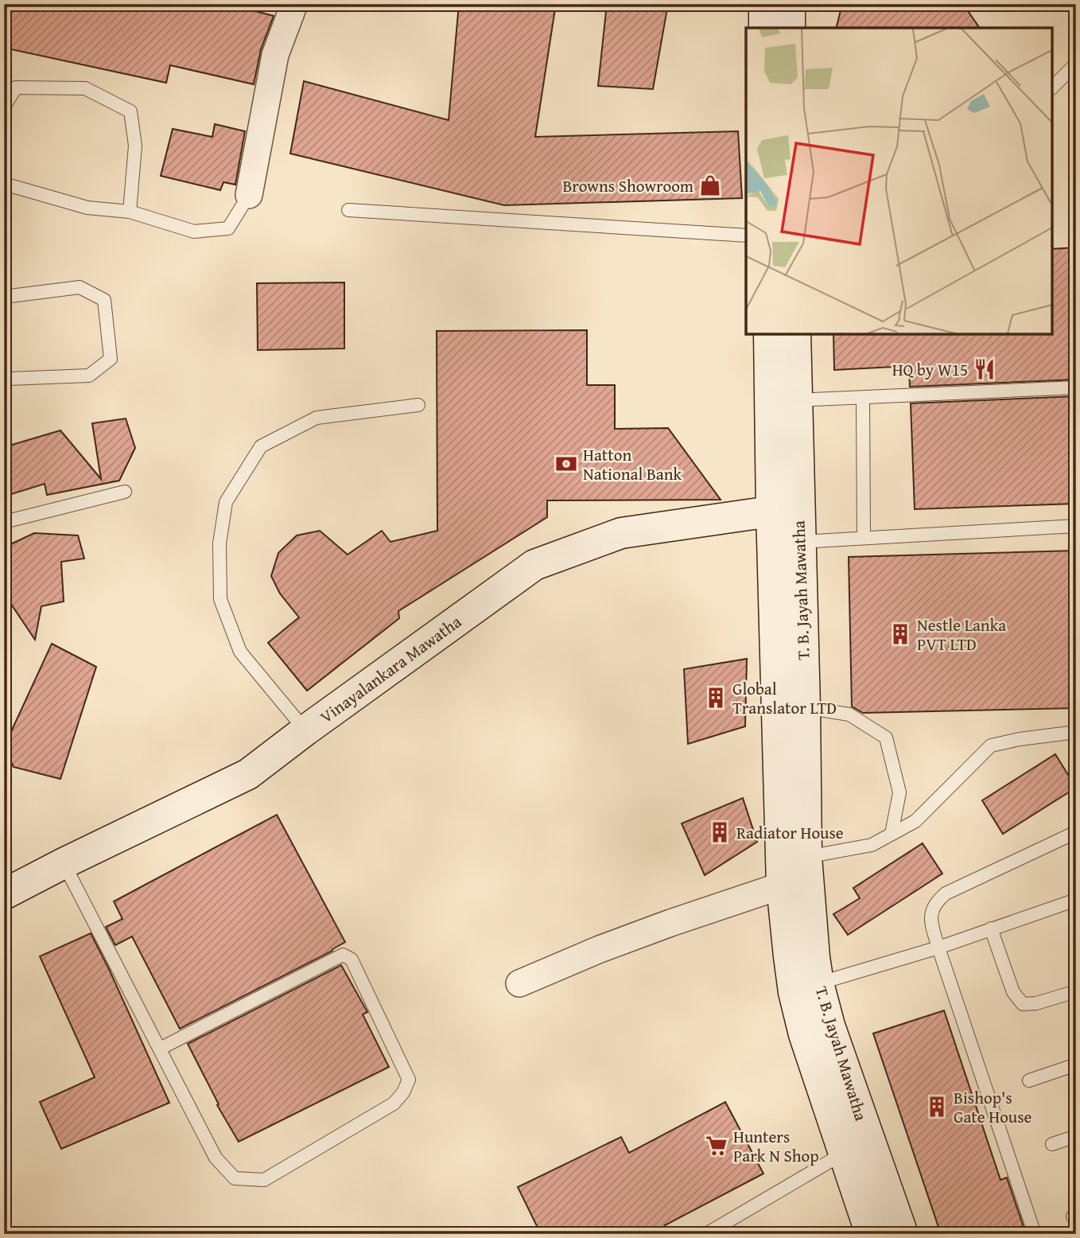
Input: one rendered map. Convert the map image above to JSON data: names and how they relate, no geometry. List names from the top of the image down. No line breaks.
{"streets":{"main road":["T. B. Jayah Mawatha","Vinayalankara Mawatha"]},"crossings":[["T. B. Jayah Mawatha","Vinayalankara Mawatha"]],"places":{"shop":["Browns Showroom"],"restaurant":["HQ by W15"],"bank":["Hatton National Bank"],"building":["Nestle Lanka PVT LTD","Global Translator LTD","Radiator House","Bishop's Gate House"],"supermarket":["Hunters Park N Shop"]}}
